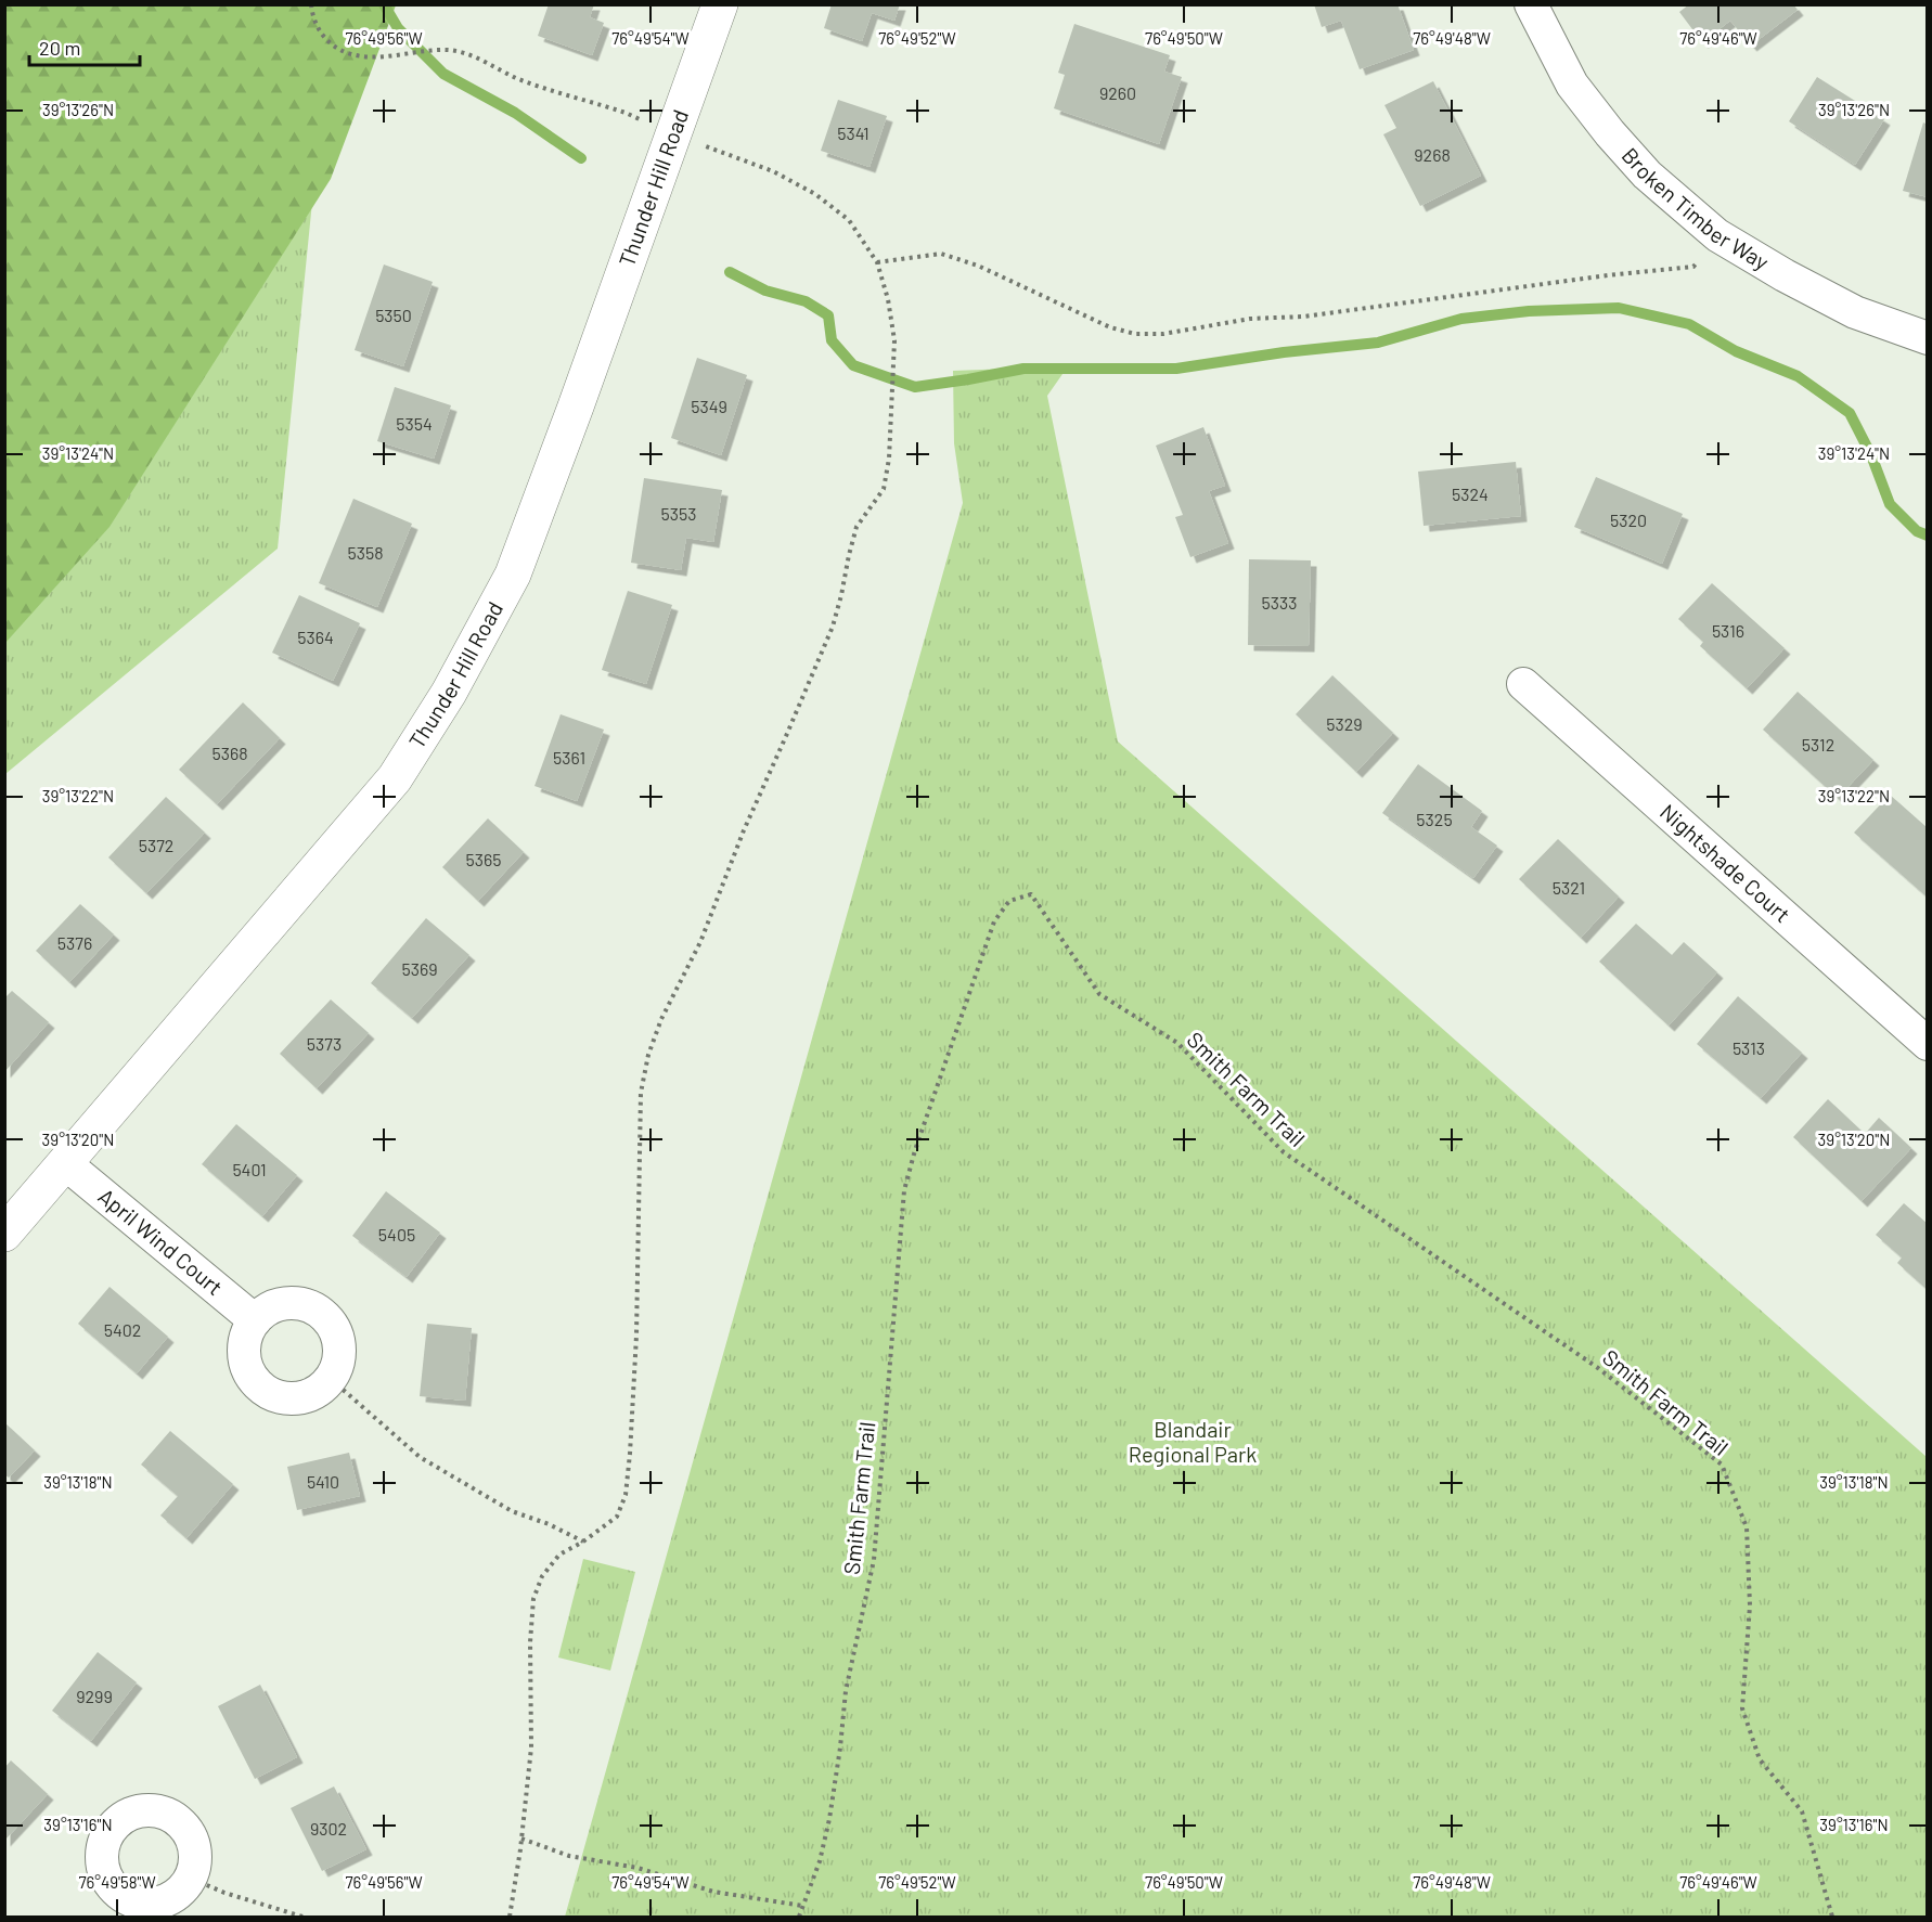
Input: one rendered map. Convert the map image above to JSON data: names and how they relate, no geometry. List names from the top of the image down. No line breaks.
{"streets":{"street":["Thunder Hill Road","Broken Timber Way","Nightshade Court","April Wind Court"],"path":["Smith Farm Trail"]},"crossings":[["Thunder Hill Road","April Wind Court"]],"parks":["Blandair Regional Park"],"house_numbers":["9260","5341","9268","5350","5349","5354","5324","5353","5320","5358","5333","5316","5364","5329","5312","5368","5361","5325","5372","5365","5321","5376","5369","5373","5313","5401","5405","5402","5410","9299","9302"],"scale_bar":"20 m","coordinates":["76°49'56\"W","76°49'54\"W","76°49'52\"W","76°49'50\"W","76°49'48\"W","76°49'46\"W","39°13'26\"N","39°13'24\"N","39°13'22\"N","39°13'20\"N","39°13'18\"N","39°13'16\"N","76°49'58\"W"]}
